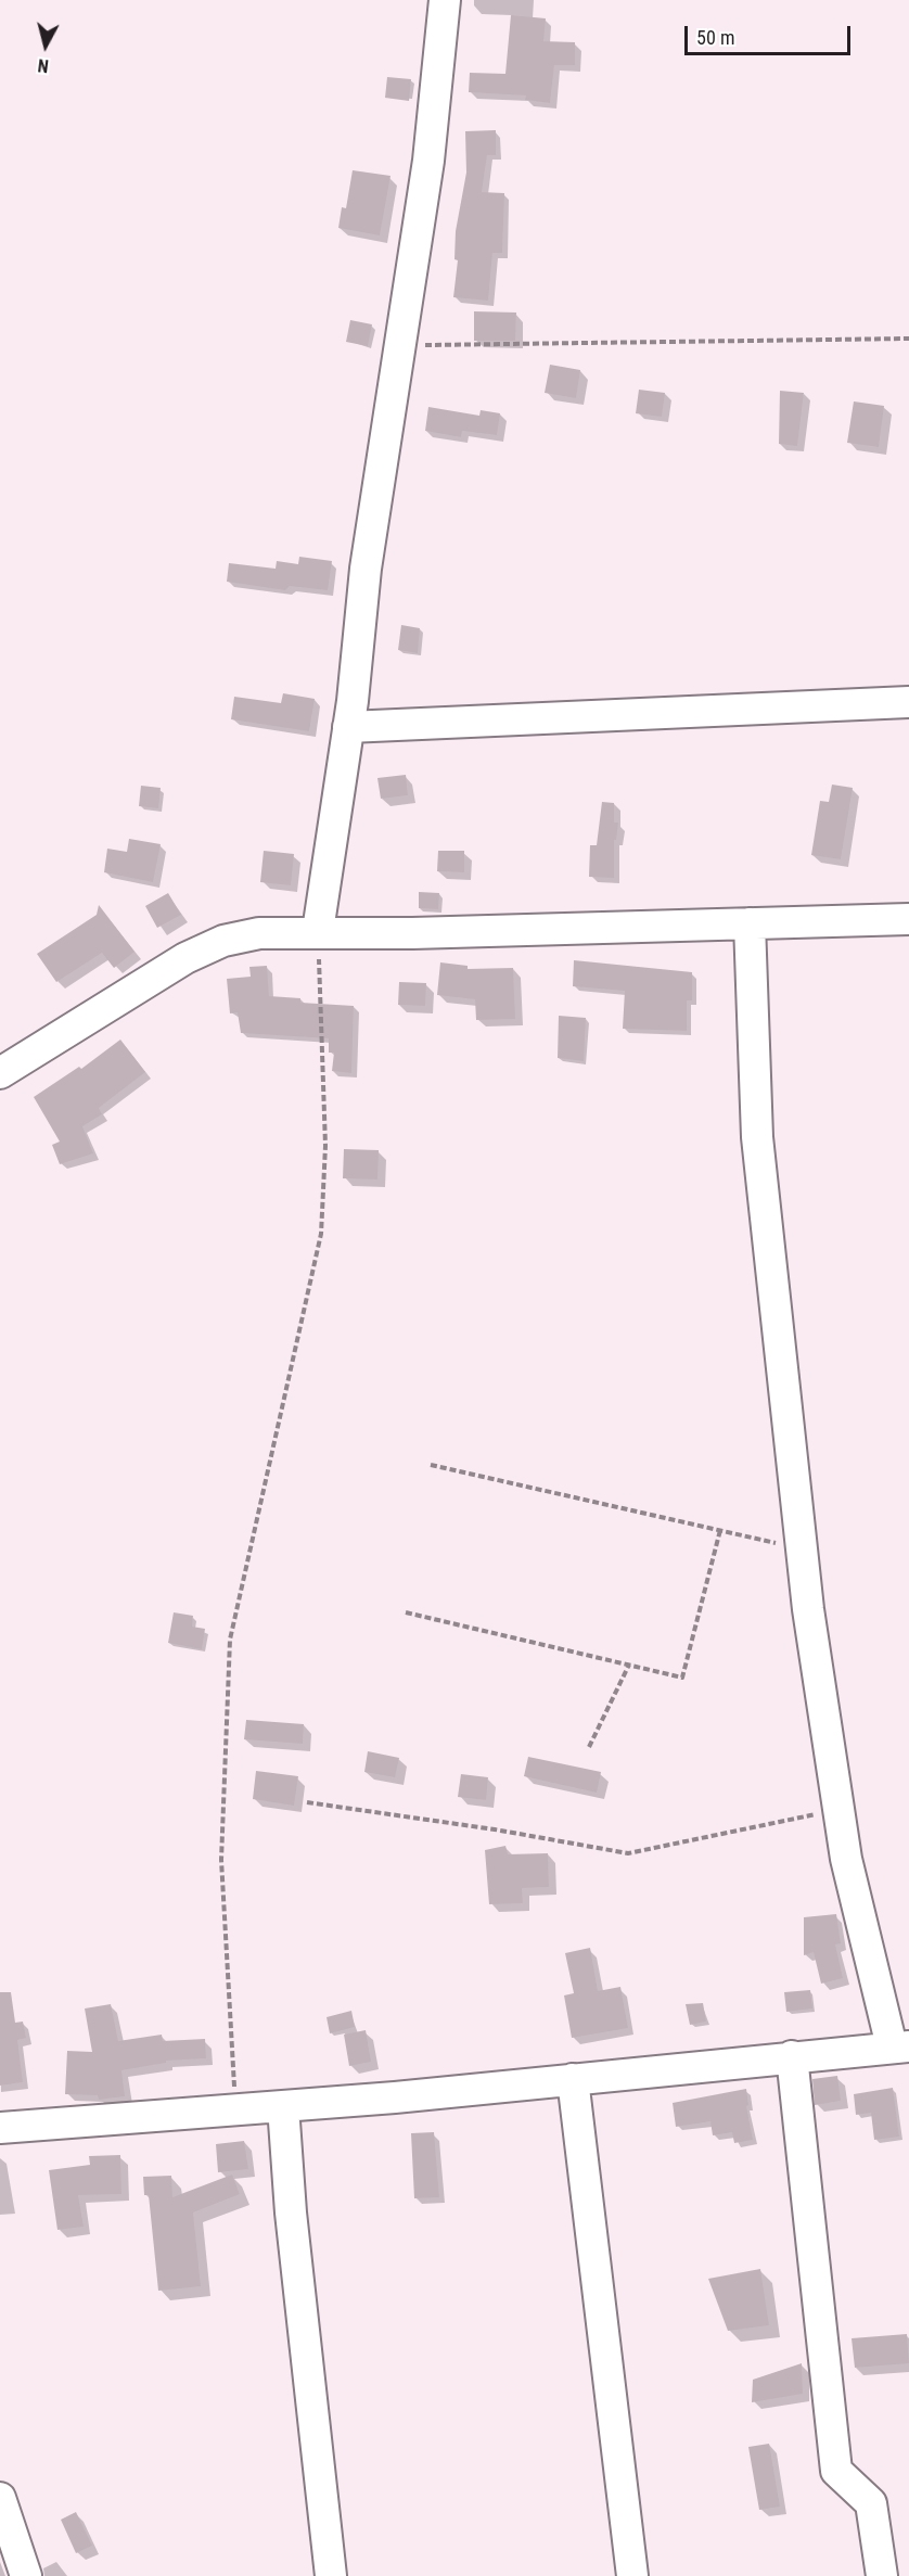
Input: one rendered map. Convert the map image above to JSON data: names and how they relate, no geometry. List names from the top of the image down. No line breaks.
{"scale_bar":"50 m","north":"bottom"}
